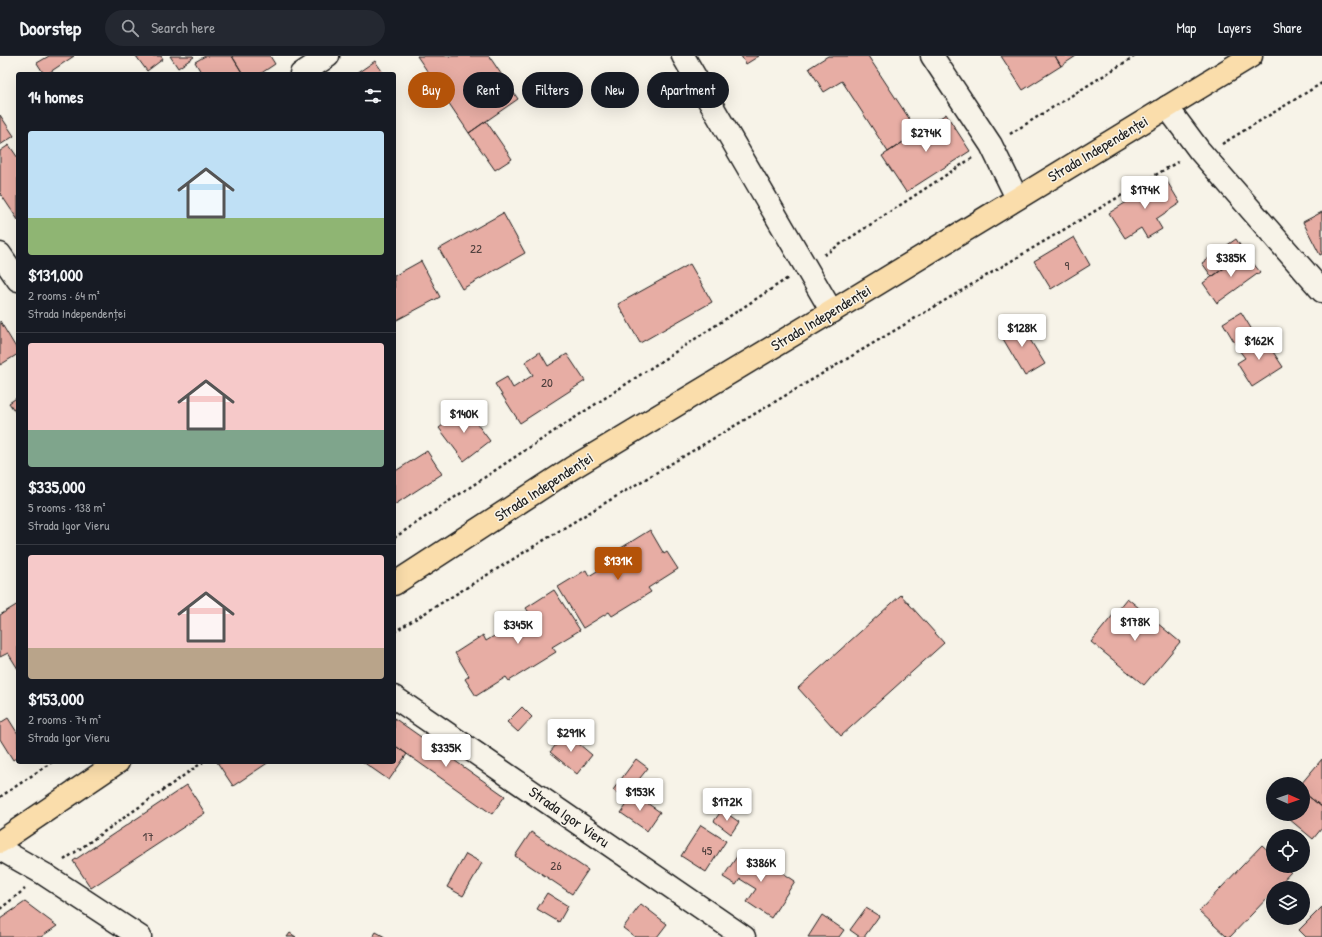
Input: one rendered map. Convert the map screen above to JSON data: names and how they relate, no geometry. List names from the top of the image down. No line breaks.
{"streets":{"main road":["Strada Independenței"],"street":["Strada Igor Vieru"]},"house_numbers":["22","9","20","17","45","26"],"north":"right","page":{"header":"Doorstep","search":"Search here","nav":["Map","Layers","Share"],"chip":["Buy","Rent","Filters","New","Apartment"],"heading":"14 homes","price":["$274K","$174K","$385K","$128K","$162K","$140K","$131K","$178K","$345K","$291K","$335K","$153K","$172K","$386K"],"list":[{"name":"$131,000","note":"2 rooms · 64 m² · Strada Independenței"},{"name":"$335,000","note":"5 rooms · 138 m² · Strada Igor Vieru"},{"name":"$153,000","note":"2 rooms · 74 m² · Strada Igor Vieru"}]}}
